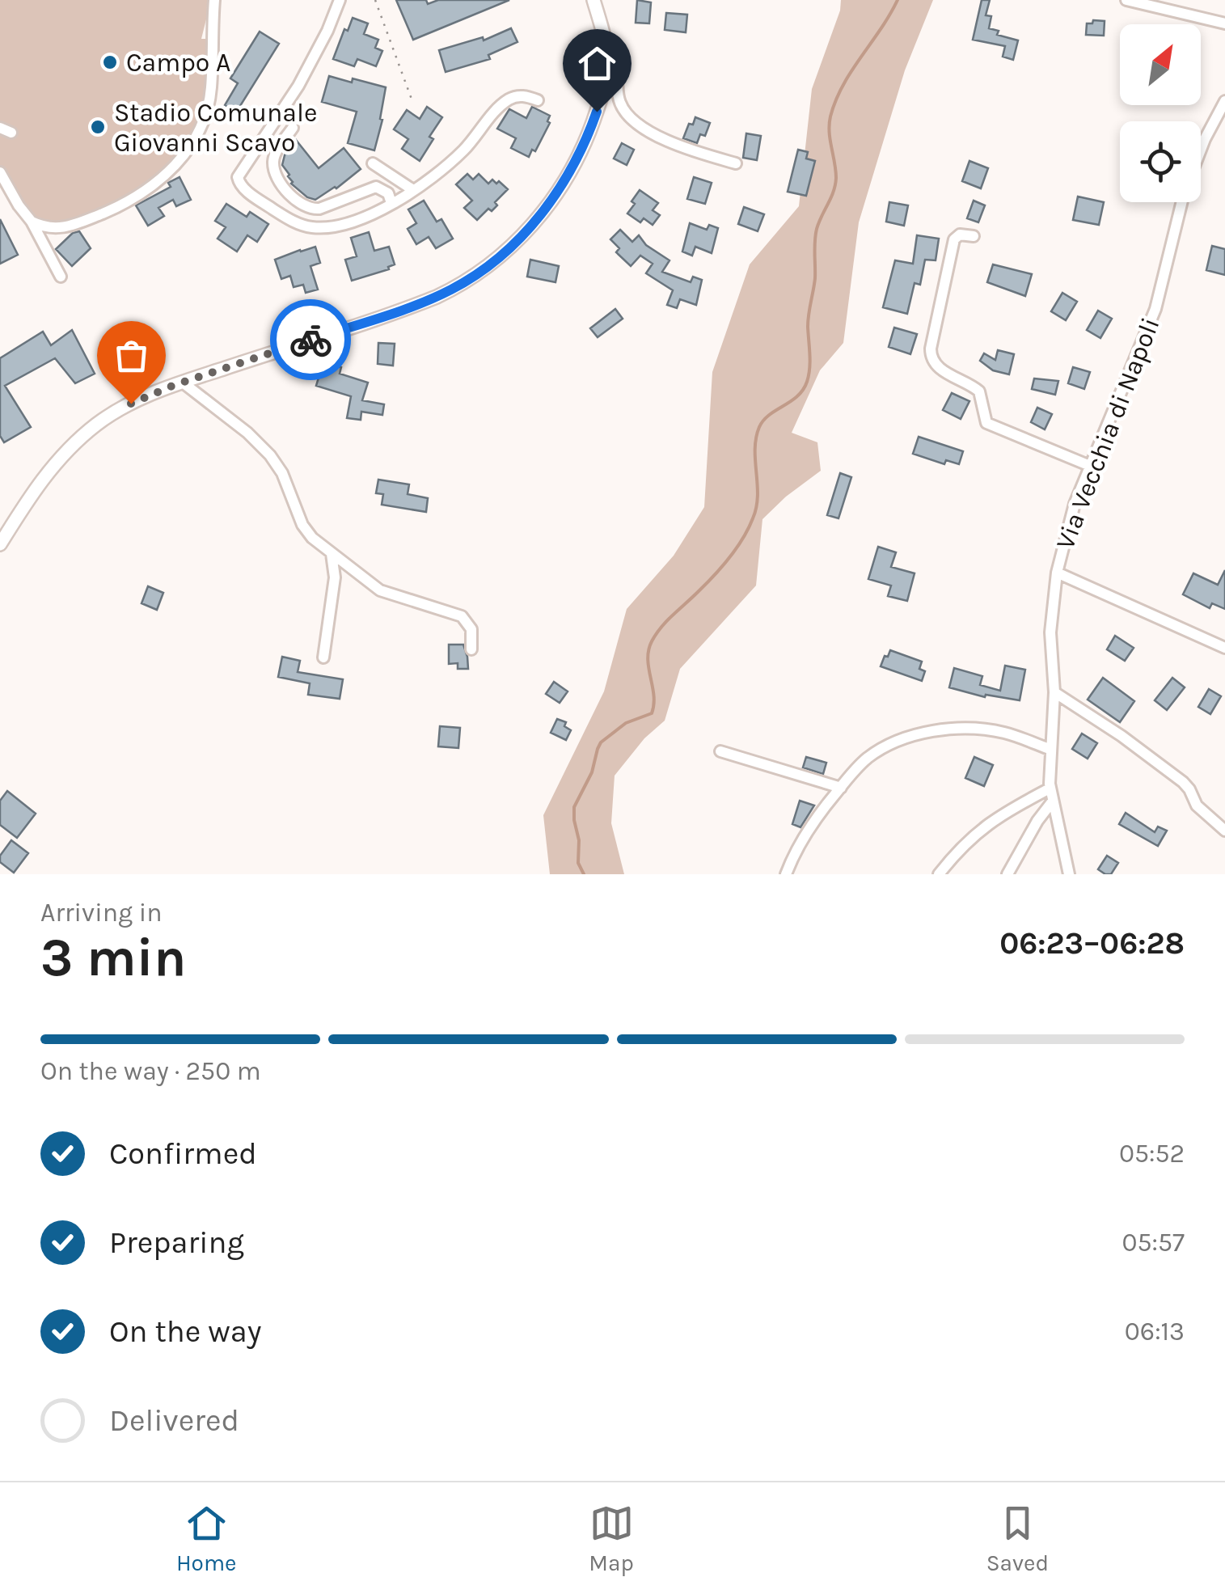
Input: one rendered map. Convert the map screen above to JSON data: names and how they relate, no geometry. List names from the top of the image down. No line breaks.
{"streets":{"street":["Via Vecchia di Napoli"]},"places":["Campo A","Stadio Comunale Giovanni Scavo"],"north":"top right","page":{"heading":["3 min","Arriving in","06:23–06:28"],"bar":"On the way · 250 m","list":[["Confirmed","05:52"],["Preparing","05:57"],["On the way","06:13"],"Delivered"],"tabs":["Home","Map","Saved"]}}
